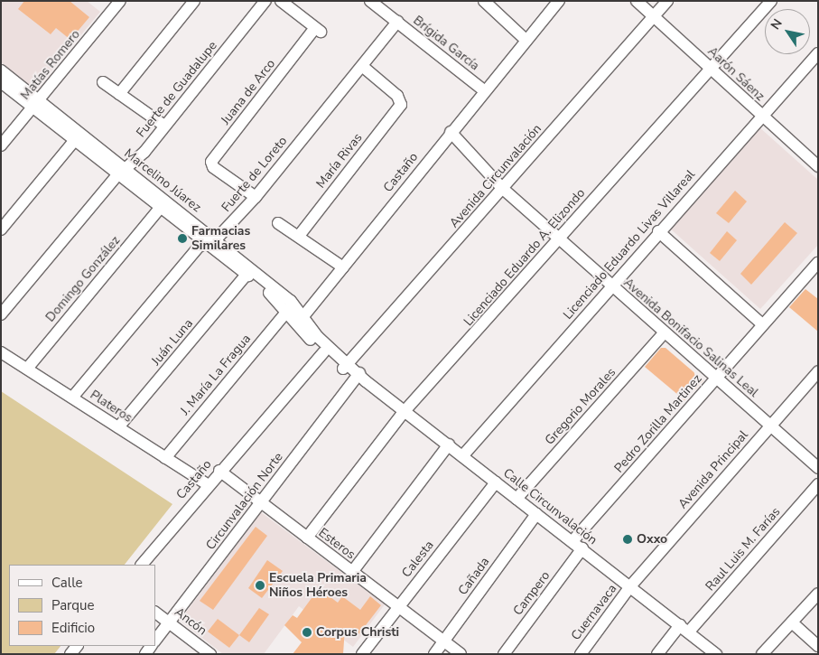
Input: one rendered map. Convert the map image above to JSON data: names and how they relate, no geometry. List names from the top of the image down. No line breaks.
{"streets":{"street":["Brígida García","Matías Romero","Aarón Sáenz","Fuerte de Guadalupe","Juana de Arco","María Rivas","Castaño","Fuerte de Loreto","Avenida Circunvalación","Marcelino Júarez","Licenciado Eduardo Livas Villareal","Licenciado Eduardo A. Elizondo","Domingo González","Avenida Bonifacio Salinas Leal","Juán Luna","J. María La Fragua","Plateros","Gregorio Morales","Pedro Zorilla Martinez","Avenida Principal","Circunvalación Norte","Calle Circunvalación","Esteros","Raul Luis M. Farías","Calesta","Cañada","Campero","Cuernavaca","Ancón"]},"crossings":[["Brígida García","Castaño"],["Brígida García","Fuerte de Loreto"],["Matías Romero","Marcelino Júarez"],["Aarón Sáenz","Avenida Circunvalación"],["Aarón Sáenz","Licenciado Eduardo Livas Villareal"],["Aarón Sáenz","Licenciado Eduardo A. Elizondo"],["Fuerte de Guadalupe","Marcelino Júarez"],["Juana de Arco","Fuerte de Loreto"],["María Rivas","Fuerte de Loreto"],["Castaño","Marcelino Júarez"],["Castaño","Avenida Bonifacio Salinas Leal"],["Castaño","Plateros"],["Castaño","Calle Circunvalación"],["Castaño","Esteros"],["Fuerte de Loreto","Marcelino Júarez"],["Fuerte de Loreto","Plateros"],["Avenida Circunvalación","Avenida Bonifacio Salinas Leal"],["Avenida Circunvalación","Calle Circunvalación"],["Marcelino Júarez","Domingo González"],["Marcelino Júarez","Juán Luna"],["Marcelino Júarez","J. María La Fragua"],["Marcelino Júarez","Calle Circunvalación"],["Licenciado Eduardo Livas Villareal","Avenida Bonifacio Salinas Leal"],["Licenciado Eduardo Livas Villareal","Calle Circunvalación"],["Licenciado Eduardo A. Elizondo","Avenida Bonifacio Salinas Leal"],["Licenciado Eduardo A. Elizondo","Calle Circunvalación"],["Licenciado Eduardo A. Elizondo","Esteros"],["Domingo González","Plateros"],["Avenida Bonifacio Salinas Leal","Gregorio Morales"],["Avenida Bonifacio Salinas Leal","Pedro Zorilla Martinez"],["Avenida Bonifacio Salinas Leal","Avenida Principal"],["Juán Luna","Plateros"],["J. María La Fragua","Plateros"],["Gregorio Morales","Calle Circunvalación"],["Pedro Zorilla Martinez","Calle Circunvalación"],["Avenida Principal","Calle Circunvalación"],["Avenida Principal","Cuernavaca"],["Circunvalación Norte","Calle Circunvalación"],["Circunvalación Norte","Esteros"],["Circunvalación Norte","Ancón"],["Calle Circunvalación","Raul Luis M. Farías"],["Calle Circunvalación","Calesta"],["Calle Circunvalación","Cañada"],["Calle Circunvalación","Campero"],["Calle Circunvalación","Cuernavaca"],["Esteros","Calesta"],["Esteros","Cañada"]],"places":["Farmacias Similares","Oxxo","Escuela Primaria Niños Héroes","Corpus Christi"],"legend":["Calle","Parque","Edificio"],"north":"top left"}
